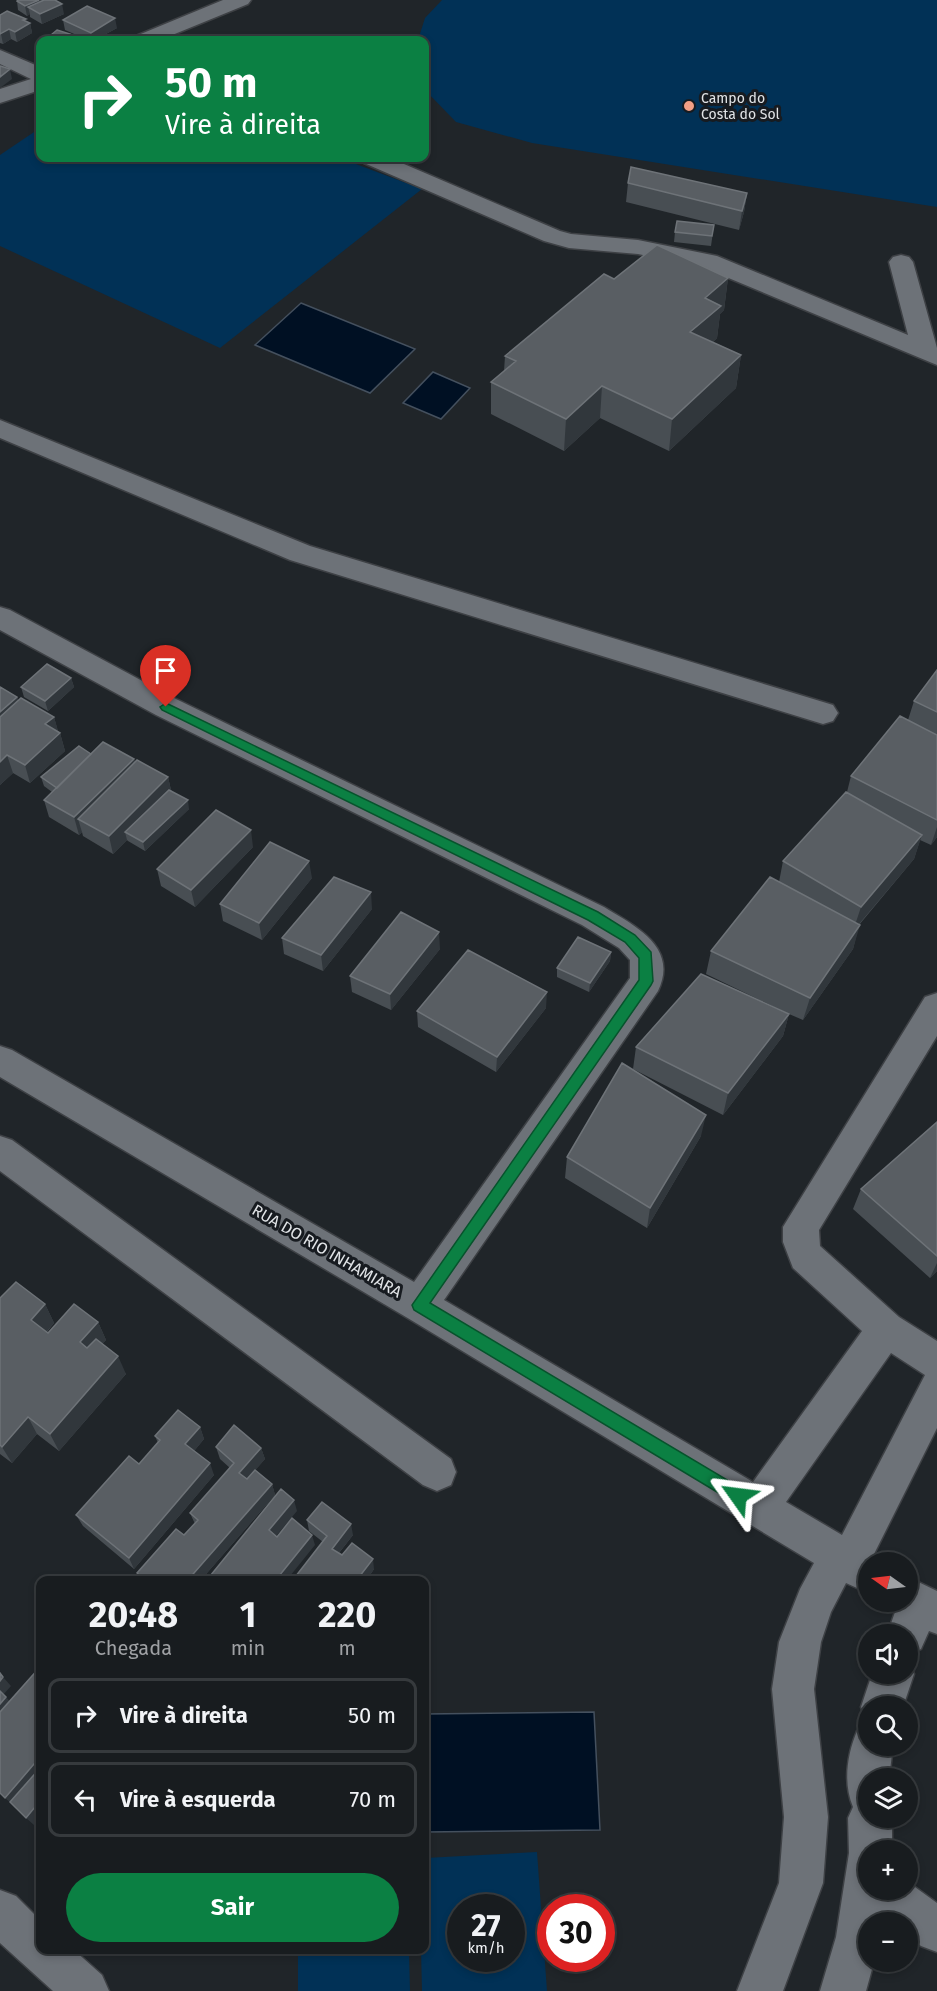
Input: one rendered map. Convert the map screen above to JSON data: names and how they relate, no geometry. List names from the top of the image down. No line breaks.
{"streets":{"street":["RUA DO RIO INHAMIARA"]},"places":["Campo do Costa do Sol"],"north":"left","page":{"turn":["50 m","Vire à direita"],"map_buttons":["+","−"],"eta":["20:48","Chegada","1","min","220","m"],"list":[{"name":"Vire à direita","value":"50 m"},{"name":"Vire à esquerda","value":"70 m"}],"buttons":"Sair","speed":"27 km/h","limit":"30"}}
